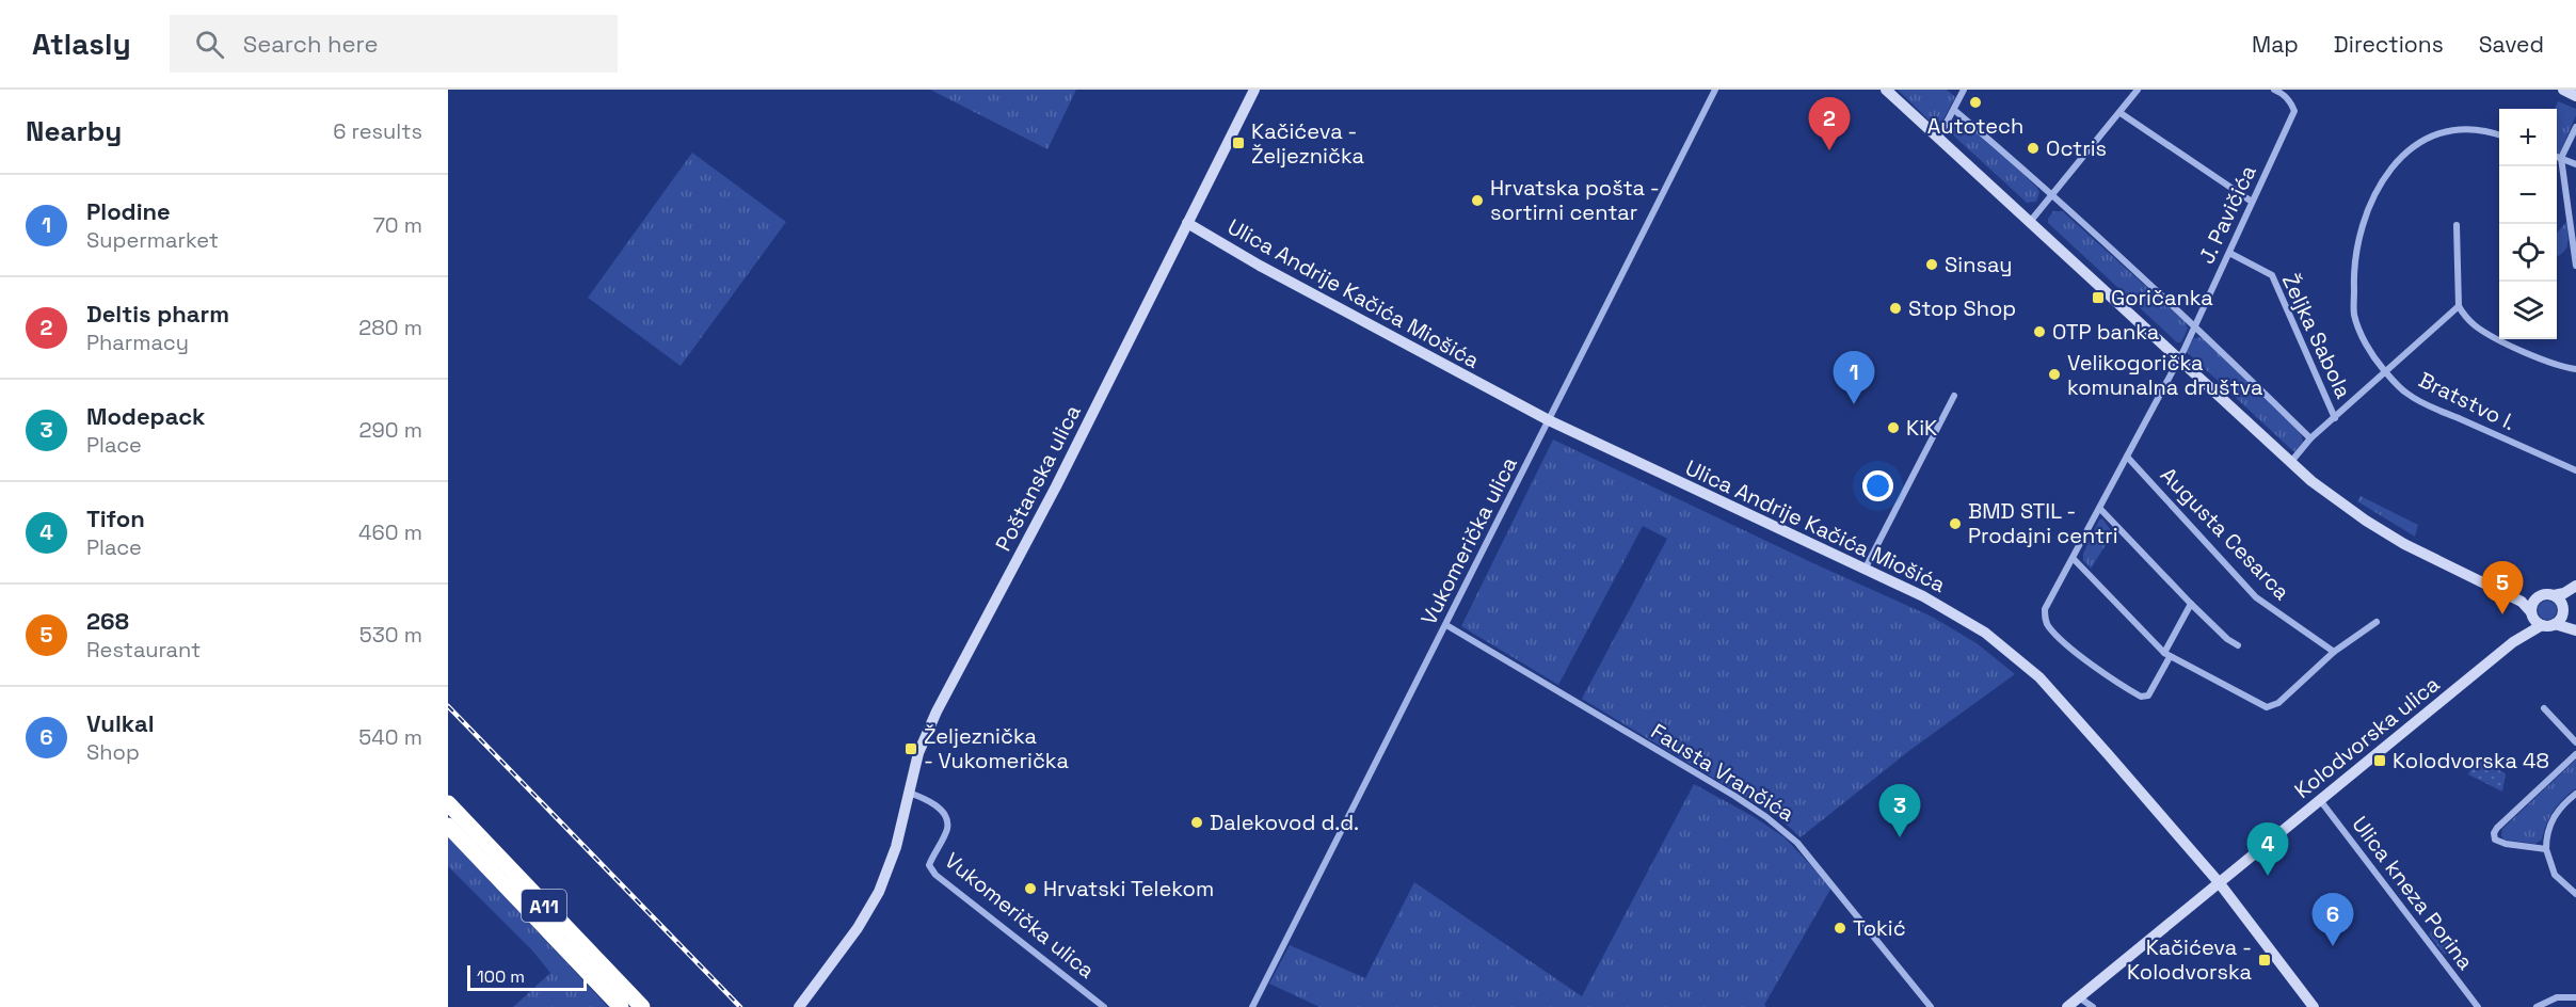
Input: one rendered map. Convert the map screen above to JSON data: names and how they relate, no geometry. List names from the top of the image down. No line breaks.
{"streets":{"highway":["A11"],"main road":["Ulica Andrije Kačića Miošića","Poštanska ulica","Kolodvorska ulica"],"street":["J. Pavičića","Željka Sabola","Bratstvo I.","Augusta Cesarca","Vukomerička ulica","Fausta Vrančića","Ulica kneza Porina"]},"crossings":[["J. Pavičića","Željka Sabola"],["J. Pavičića","Augusta Cesarca"],["Ulica Andrije Kačića Miošića","Poštanska ulica"],["Ulica Andrije Kačića Miošića","Vukomerička ulica"],["Ulica Andrije Kačića Miošića","Kolodvorska ulica"],["Poštanska ulica","Vukomerička ulica"],["Vukomerička ulica","Fausta Vrančića"],["Kolodvorska ulica","Ulica kneza Porina"]],"places":{"other":["Autotech","Octris","Hrvatska pošta - sortirni centar","Sinsay","Stop Shop","OTP banka","Velikogorička komunalna društva","KiK","BMD STIL - Prodajni centri","Dalekovod d.d.","Hrvatski Telekom","Tokić"],"transit":["Kačićeva - Željeznička","Goričanka","Željeznička - Vukomerička","Kolodvorska 48","Kačićeva - Kolodvorska"]},"scale_bar":"100 m","page":{"header":"Atlasly","search":"Search here","nav":["Map","Directions","Saved"],"heading":["Nearby","6 results"],"pins":["2","1","5","3","4","6"],"map_buttons":["+","−"],"list":[{"mark":"1","name":"Plodine","note":"Supermarket","value":"70 m"},{"mark":"2","name":"Deltis pharm","note":"Pharmacy","value":"280 m"},{"mark":"3","name":"Modepack","note":"Place","value":"290 m"},{"mark":"4","name":"Tifon","note":"Place","value":"460 m"},{"mark":"5","name":"268","note":"Restaurant","value":"530 m"},{"mark":"6","name":"Vulkal","note":"Shop","value":"540 m"}],"scale":"100 m"}}
